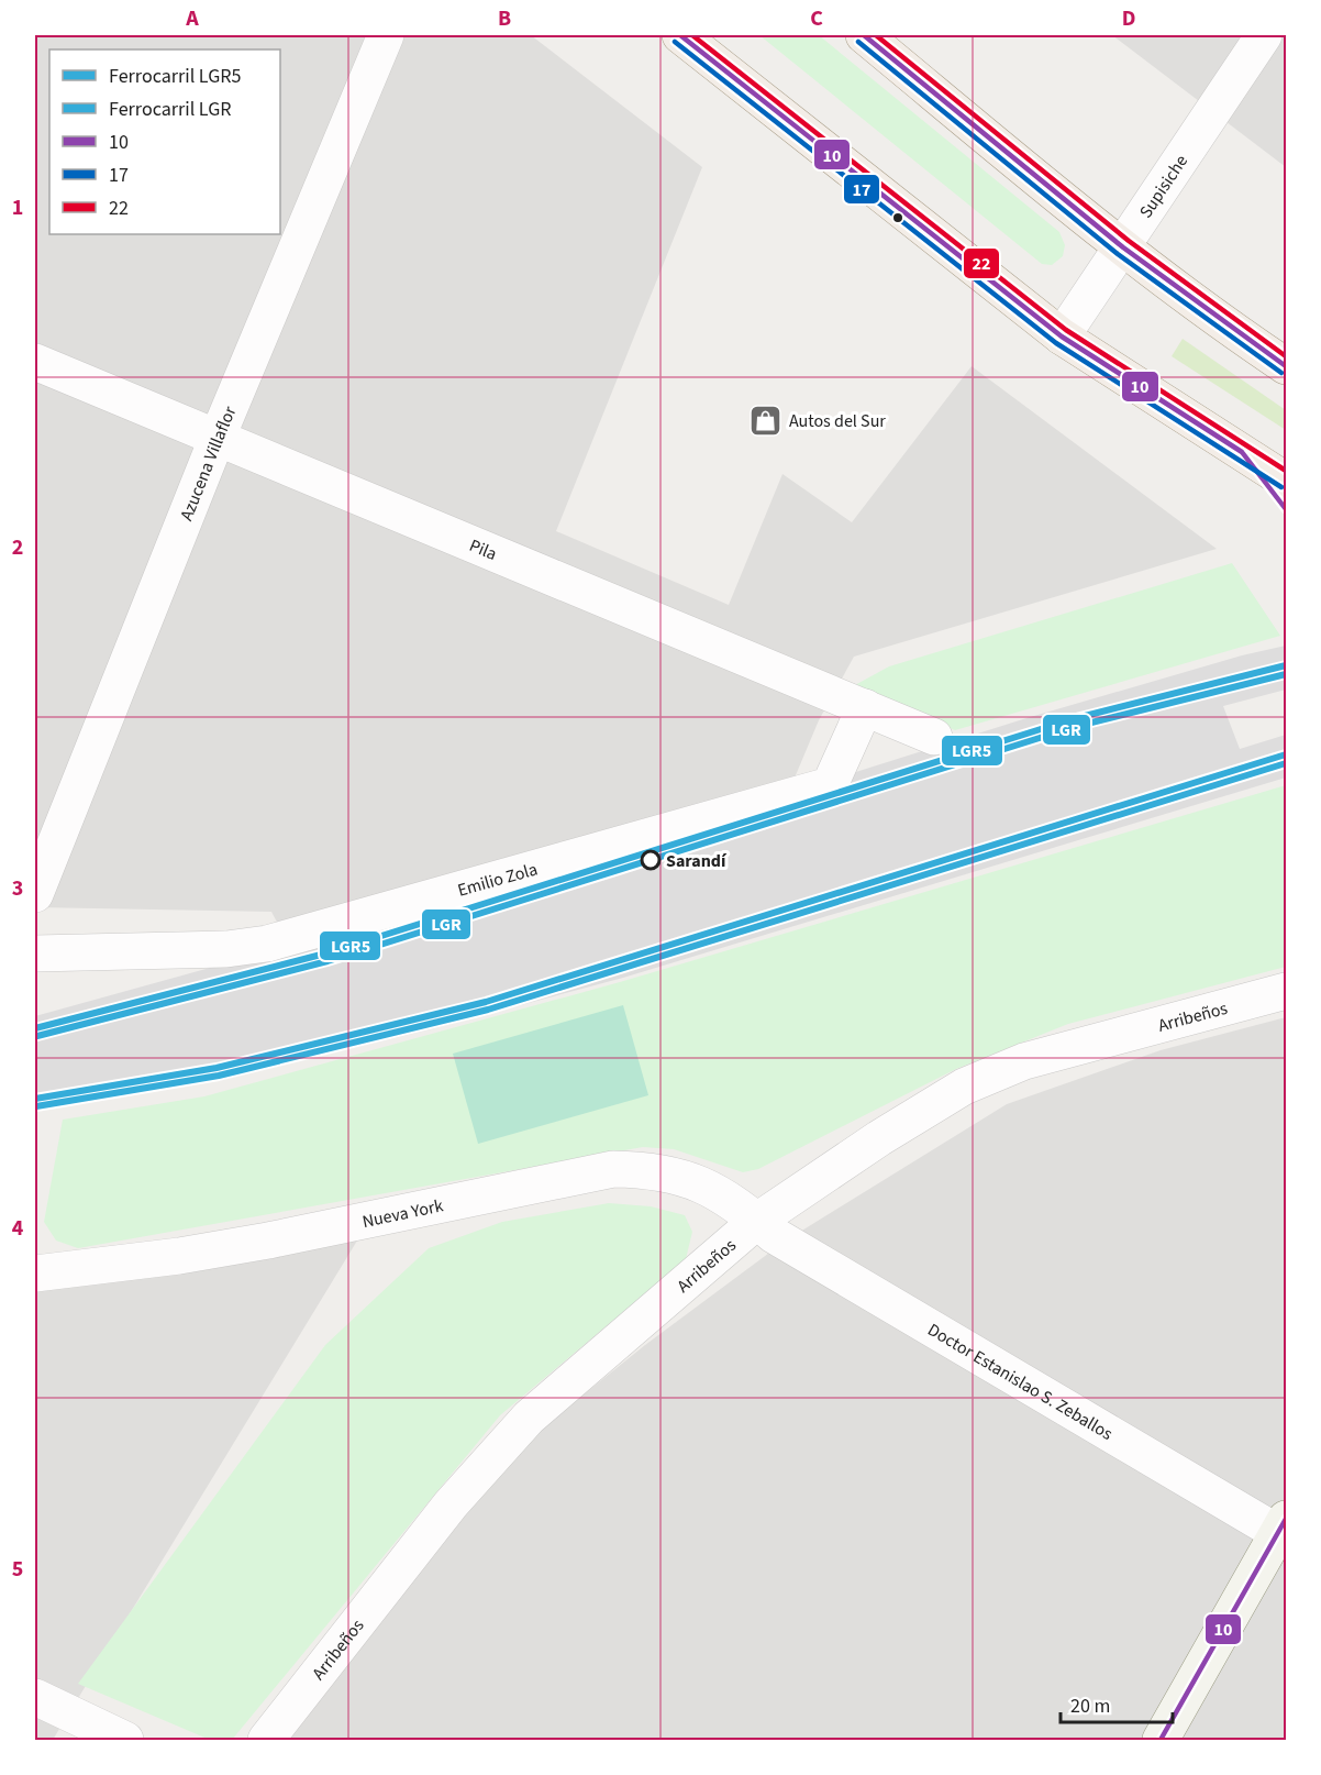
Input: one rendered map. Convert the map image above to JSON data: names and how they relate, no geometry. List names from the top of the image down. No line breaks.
{"streets":{"street":["Supisiche","Azucena Villaflor","Pila","Emilio Zola","Arribeños","Nueva York","Doctor Estanislao S. Zeballos"]},"crossings":[["Azucena Villaflor","Pila"],["Pila","Emilio Zola"],["Arribeños","Nueva York"],["Arribeños","Doctor Estanislao S. Zeballos"],["Nueva York","Doctor Estanislao S. Zeballos"]],"places":{"shop":["Autos del Sur"],"other":["Sarandí"]},"lines":["transit line 10","transit line 22","transit line 17","rail line LGR5","rail line LGR"],"legend":["Ferrocarril LGR5","Ferrocarril LGR","10","17","22"],"scale_bar":"20 m","grid":{"columns":["A","B","C","D"],"rows":["1","2","3","4","5"]}}
